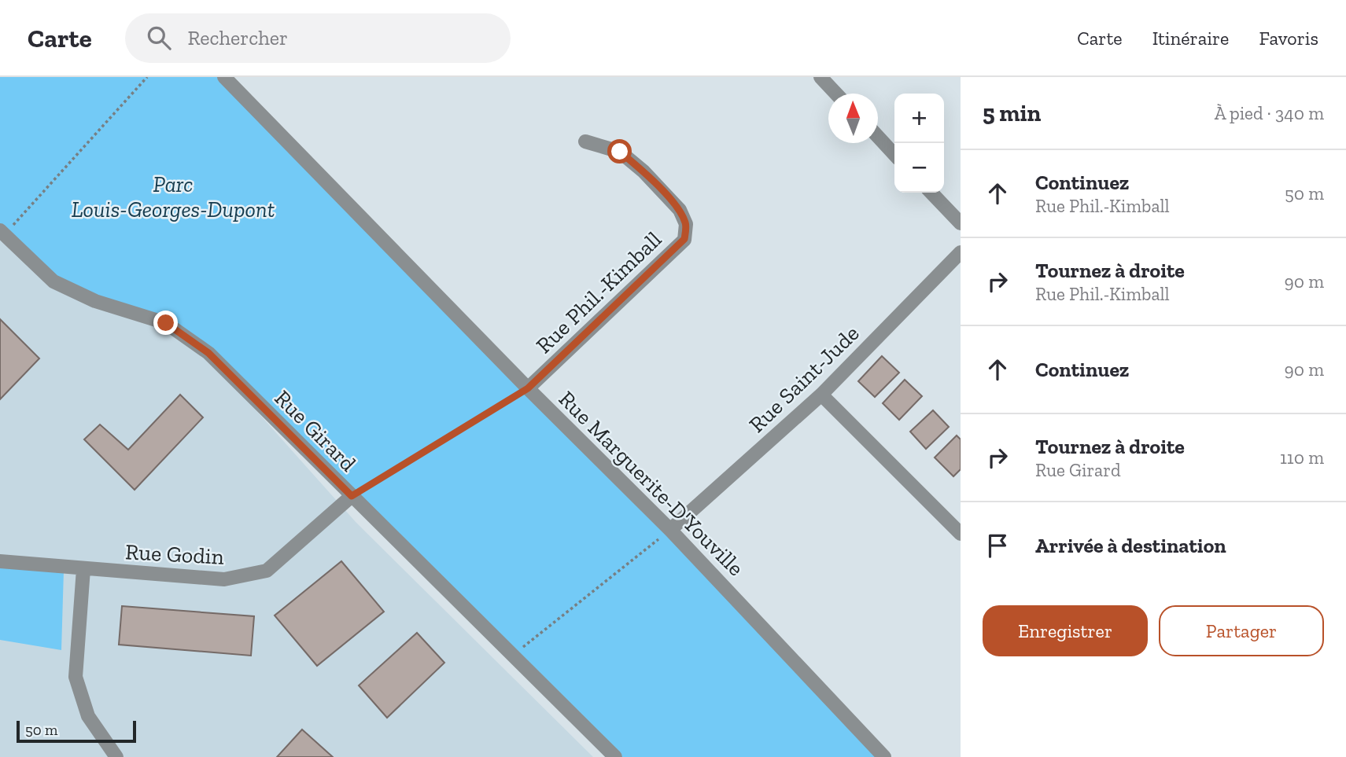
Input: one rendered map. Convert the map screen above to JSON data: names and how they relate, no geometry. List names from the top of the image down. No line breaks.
{"streets":{"street":["Rue Phil.-Kimball","Rue Saint-Jude","Rue Girard","Rue Marguerite-D'Youville","Rue Godin"]},"crossings":[["Rue Phil.-Kimball","Rue Marguerite-D'Youville"],["Rue Saint-Jude","Rue Marguerite-D'Youville"],["Rue Girard","Rue Godin"]],"parks":["Parc Louis-Georges-Dupont"],"scale_bar":"50 m","north":"top","page":{"header":"Carte","search":"Rechercher","nav":["Carte","Itinéraire","Favoris"],"heading":["5 min","À pied · 340 m"],"map_buttons":["+","−"],"list":[["Continuez","Rue Phil.-Kimball","50 m"],["Tournez à droite","Rue Phil.-Kimball","90 m"],["Continuez","90 m"],["Tournez à droite","Rue Girard","110 m"],"Arrivée à destination"],"buttons":["Enregistrer","Partager"],"scale":"50 m"}}
